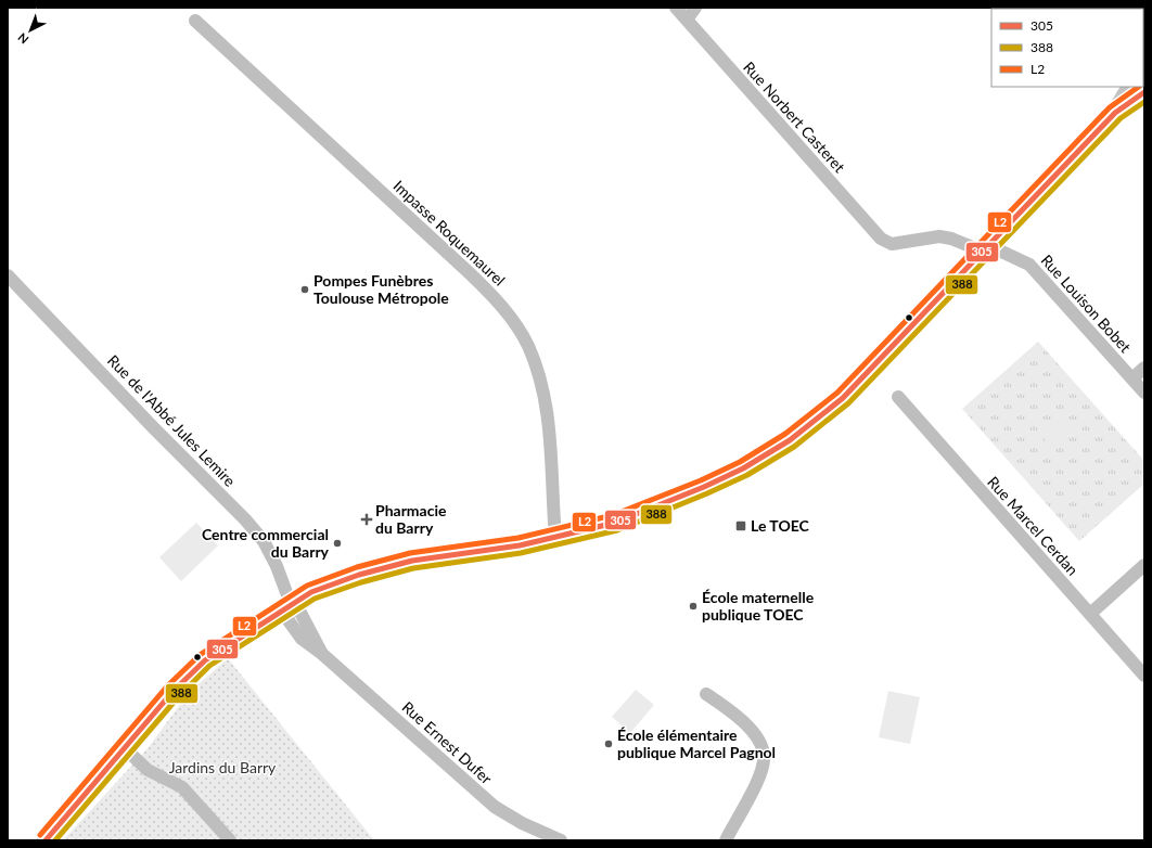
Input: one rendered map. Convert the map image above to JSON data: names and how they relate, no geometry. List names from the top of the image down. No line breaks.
{"streets":{"street":["Rue Norbert Casteret","Impasse Roquemaurel","Rue Louison Bobet","Rue de l'Abbé Jules Lemire","Rue Marcel Cerdan","Rue Ernest Dufer"]},"crossings":[["Rue Norbert Casteret","Rue Louison Bobet"],["Rue de l'Abbé Jules Lemire","Rue Ernest Dufer"]],"parks":["Jardins du Barry"],"places":{"other":["Pompes Funèbres Toulouse Métropole","Centre commercial du Barry","École maternelle publique TOEC","École élémentaire publique Marcel Pagnol"],"health":["Pharmacie du Barry"],"transit":["Le TOEC"]},"lines":["transit line L2","transit line 305","transit line 388"],"legend":["305","388","L2"],"north":"bottom left"}
